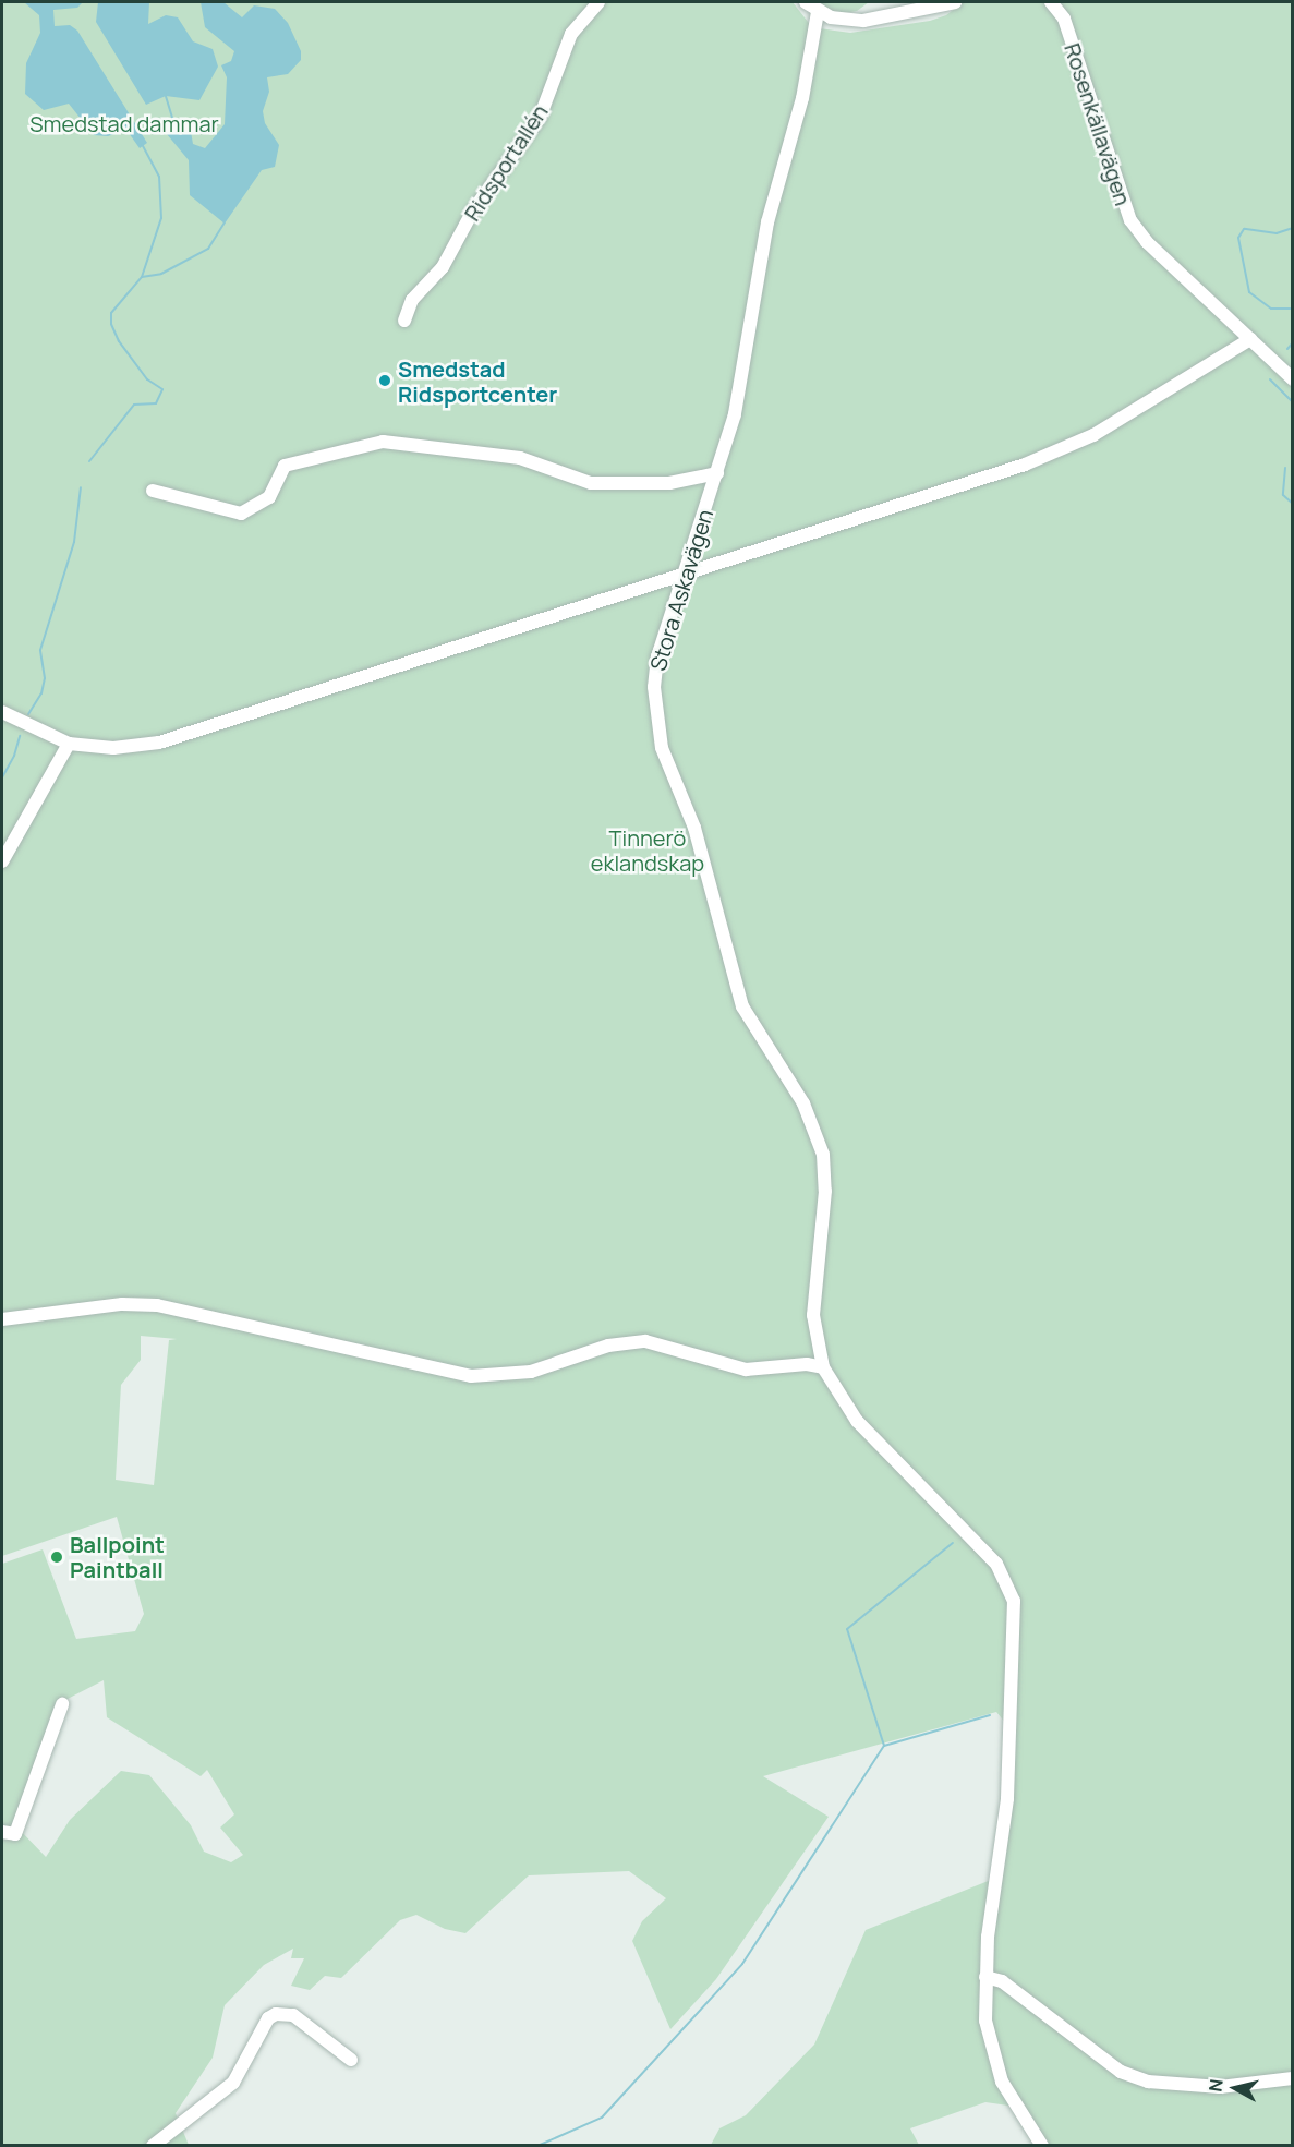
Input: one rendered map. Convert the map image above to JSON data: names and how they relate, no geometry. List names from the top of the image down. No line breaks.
{"streets":{"street":["Rosenkällavägen","Ridsportallén","Stora Askavägen"]},"parks":["Smedstad dammar","Tinnerö eklandskap"],"places":["Smedstad Ridsportcenter","Ballpoint Paintball"],"north":"left"}
